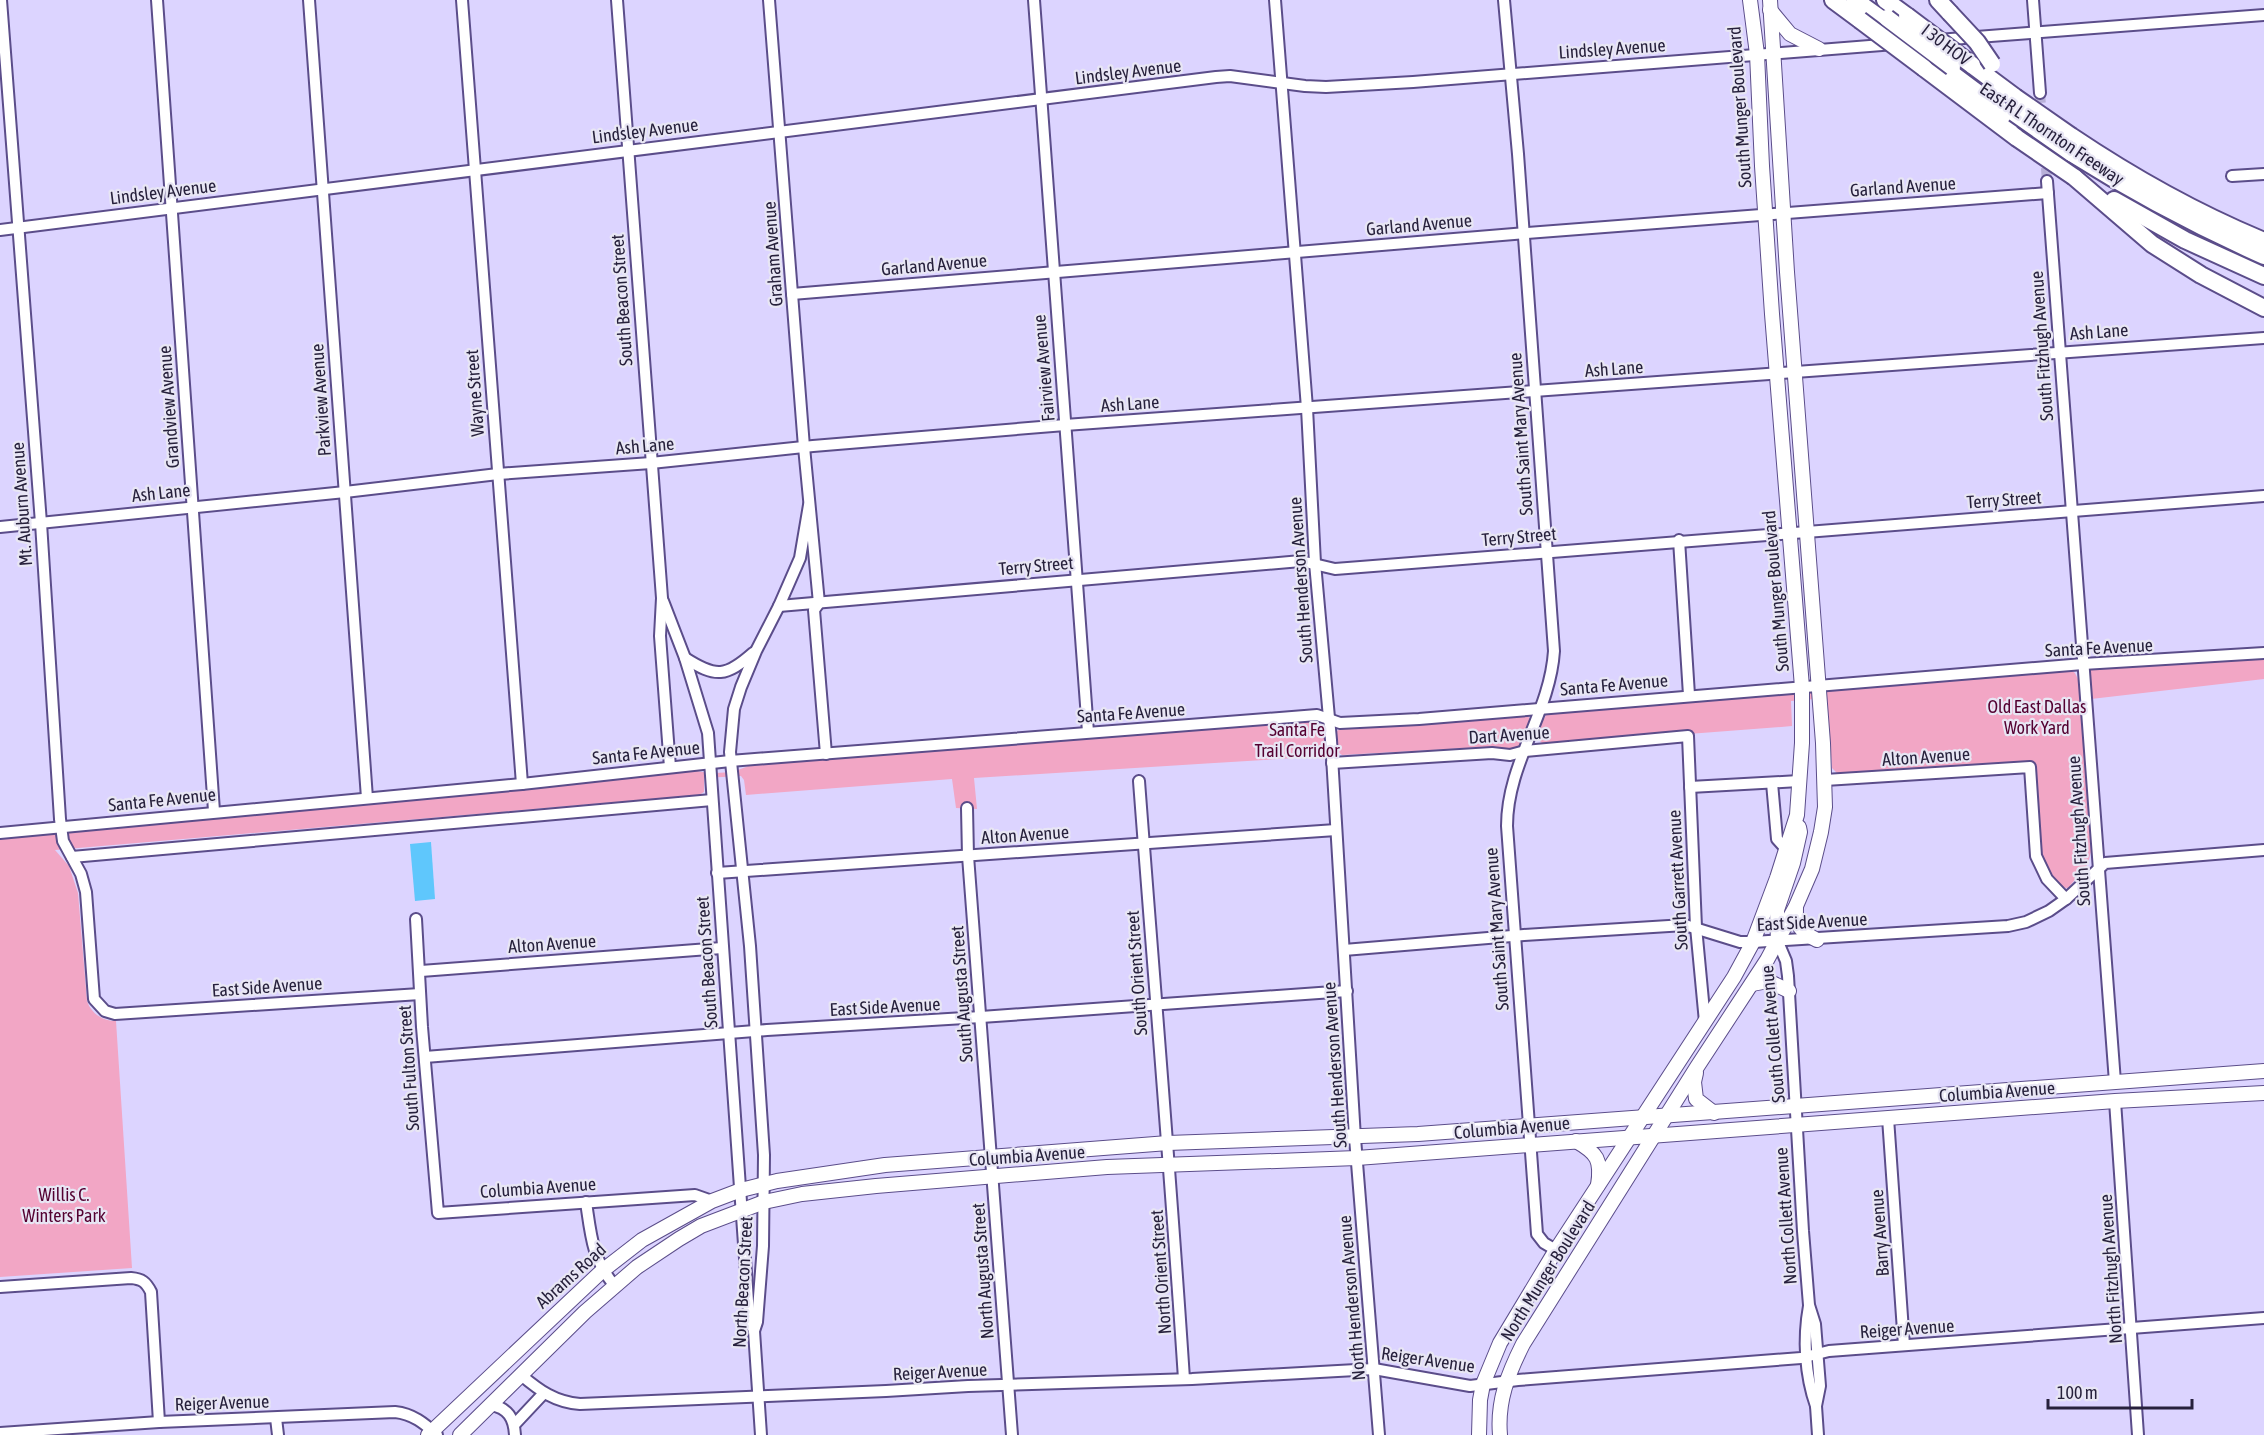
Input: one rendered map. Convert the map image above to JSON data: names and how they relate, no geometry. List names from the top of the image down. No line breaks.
{"streets":{"highway":["I 30 HOV","East R L Thornton Freeway"],"main road":["South Munger Boulevard","Columbia Avenue","North Munger Boulevard","Abrams Road"],"street":["Lindsley Avenue","Garland Avenue","Graham Avenue","South Beacon Street","Ash Lane","South Fitzhugh Avenue","Fairview Avenue","Wayne Street","Parkview Avenue","Grandview Avenue","South Saint Mary Avenue","Terry Street","Mt. Auburn Avenue","South Henderson Avenue","Santa Fe Avenue","Dart Avenue","Alton Avenue","South Garrett Avenue","East Side Avenue","South Orient Street","South Augusta Street","South Collett Avenue","South Fulton Street","North Collett Avenue","Barry Avenue","North Fitzhugh Avenue","North Augusta Street","North Orient Street","North Beacon Street","North Henderson Avenue","Reiger Avenue"]},"crossings":[["I 30 HOV","East R L Thornton Freeway"],["Lindsley Avenue","South Munger Boulevard"],["Lindsley Avenue","Graham Avenue"],["Lindsley Avenue","South Beacon Street"],["Lindsley Avenue","Fairview Avenue"],["Lindsley Avenue","Wayne Street"],["Lindsley Avenue","Parkview Avenue"],["Lindsley Avenue","Grandview Avenue"],["Lindsley Avenue","South Saint Mary Avenue"],["Lindsley Avenue","Mt. Auburn Avenue"],["Lindsley Avenue","South Henderson Avenue"],["South Munger Boulevard","Garland Avenue"],["South Munger Boulevard","Ash Lane"],["South Munger Boulevard","Terry Street"],["South Munger Boulevard","Santa Fe Avenue"],["South Munger Boulevard","Alton Avenue"],["South Munger Boulevard","South Garrett Avenue"],["South Munger Boulevard","East Side Avenue"],["South Munger Boulevard","South Collett Avenue"],["South Munger Boulevard","Columbia Avenue"],["South Munger Boulevard","North Munger Boulevard"],["Garland Avenue","Graham Avenue"],["Garland Avenue","South Fitzhugh Avenue"],["Garland Avenue","Fairview Avenue"],["Garland Avenue","South Saint Mary Avenue"],["Garland Avenue","South Henderson Avenue"],["Graham Avenue","Ash Lane"],["Graham Avenue","Terry Street"],["Graham Avenue","Santa Fe Avenue"],["South Beacon Street","Ash Lane"],["South Beacon Street","Santa Fe Avenue"],["South Beacon Street","Alton Avenue"],["South Beacon Street","East Side Avenue"],["South Beacon Street","Abrams Road"],["South Beacon Street","North Beacon Street"],["Ash Lane","South Fitzhugh Avenue"],["Ash Lane","Fairview Avenue"],["Ash Lane","Wayne Street"],["Ash Lane","Parkview Avenue"],["Ash Lane","Grandview Avenue"],["Ash Lane","South Saint Mary Avenue"],["Ash Lane","Mt. Auburn Avenue"],["Ash Lane","South Henderson Avenue"],["South Fitzhugh Avenue","Terry Street"],["South Fitzhugh Avenue","Santa Fe Avenue"],["South Fitzhugh Avenue","East Side Avenue"],["South Fitzhugh Avenue","Columbia Avenue"],["Fairview Avenue","Terry Street"],["Fairview Avenue","Santa Fe Avenue"],["Wayne Street","Santa Fe Avenue"],["Parkview Avenue","Santa Fe Avenue"],["Grandview Avenue","Santa Fe Avenue"],["South Saint Mary Avenue","Terry Street"],["South Saint Mary Avenue","Santa Fe Avenue"],["South Saint Mary Avenue","Dart Avenue"],["South Saint Mary Avenue","East Side Avenue"],["South Saint Mary Avenue","Columbia Avenue"],["South Saint Mary Avenue","North Munger Boulevard"],["Terry Street","South Henderson Avenue"],["Mt. Auburn Avenue","Santa Fe Avenue"],["Mt. Auburn Avenue","East Side Avenue"],["South Henderson Avenue","Santa Fe Avenue"],["South Henderson Avenue","Dart Avenue"],["South Henderson Avenue","Alton Avenue"],["South Henderson Avenue","East Side Avenue"],["South Henderson Avenue","Columbia Avenue"],["South Henderson Avenue","North Henderson Avenue"],["Dart Avenue","South Garrett Avenue"],["Alton Avenue","East Side Avenue"],["Alton Avenue","South Orient Street"],["Alton Avenue","South Augusta Street"],["Alton Avenue","South Fulton Street"],["South Garrett Avenue","East Side Avenue"],["East Side Avenue","South Orient Street"],["East Side Avenue","South Augusta Street"],["East Side Avenue","South Collett Avenue"],["East Side Avenue","South Fulton Street"],["South Orient Street","Columbia Avenue"],["South Orient Street","North Orient Street"],["South Augusta Street","Columbia Avenue"],["South Augusta Street","North Augusta Street"],["South Collett Avenue","Columbia Avenue"],["South Collett Avenue","North Collett Avenue"],["South Fulton Street","Columbia Avenue"],["Columbia Avenue","North Collett Avenue"],["Columbia Avenue","Barry Avenue"],["Columbia Avenue","North Fitzhugh Avenue"],["Columbia Avenue","North Augusta Street"],["Columbia Avenue","North Munger Boulevard"],["Columbia Avenue","North Orient Street"],["Columbia Avenue","Abrams Road"],["Columbia Avenue","North Beacon Street"],["Columbia Avenue","North Henderson Avenue"],["North Collett Avenue","Reiger Avenue"],["Barry Avenue","Reiger Avenue"],["North Fitzhugh Avenue","Reiger Avenue"],["North Augusta Street","Reiger Avenue"],["North Munger Boulevard","Reiger Avenue"],["North Orient Street","Reiger Avenue"],["Abrams Road","North Beacon Street"],["Abrams Road","Reiger Avenue"],["North Beacon Street","Reiger Avenue"],["North Henderson Avenue","Reiger Avenue"]],"parks":["Old East Dallas Work Yard","Santa Fe Trail Corridor","Willis C. Winters Park"],"scale_bar":"100 m"}
